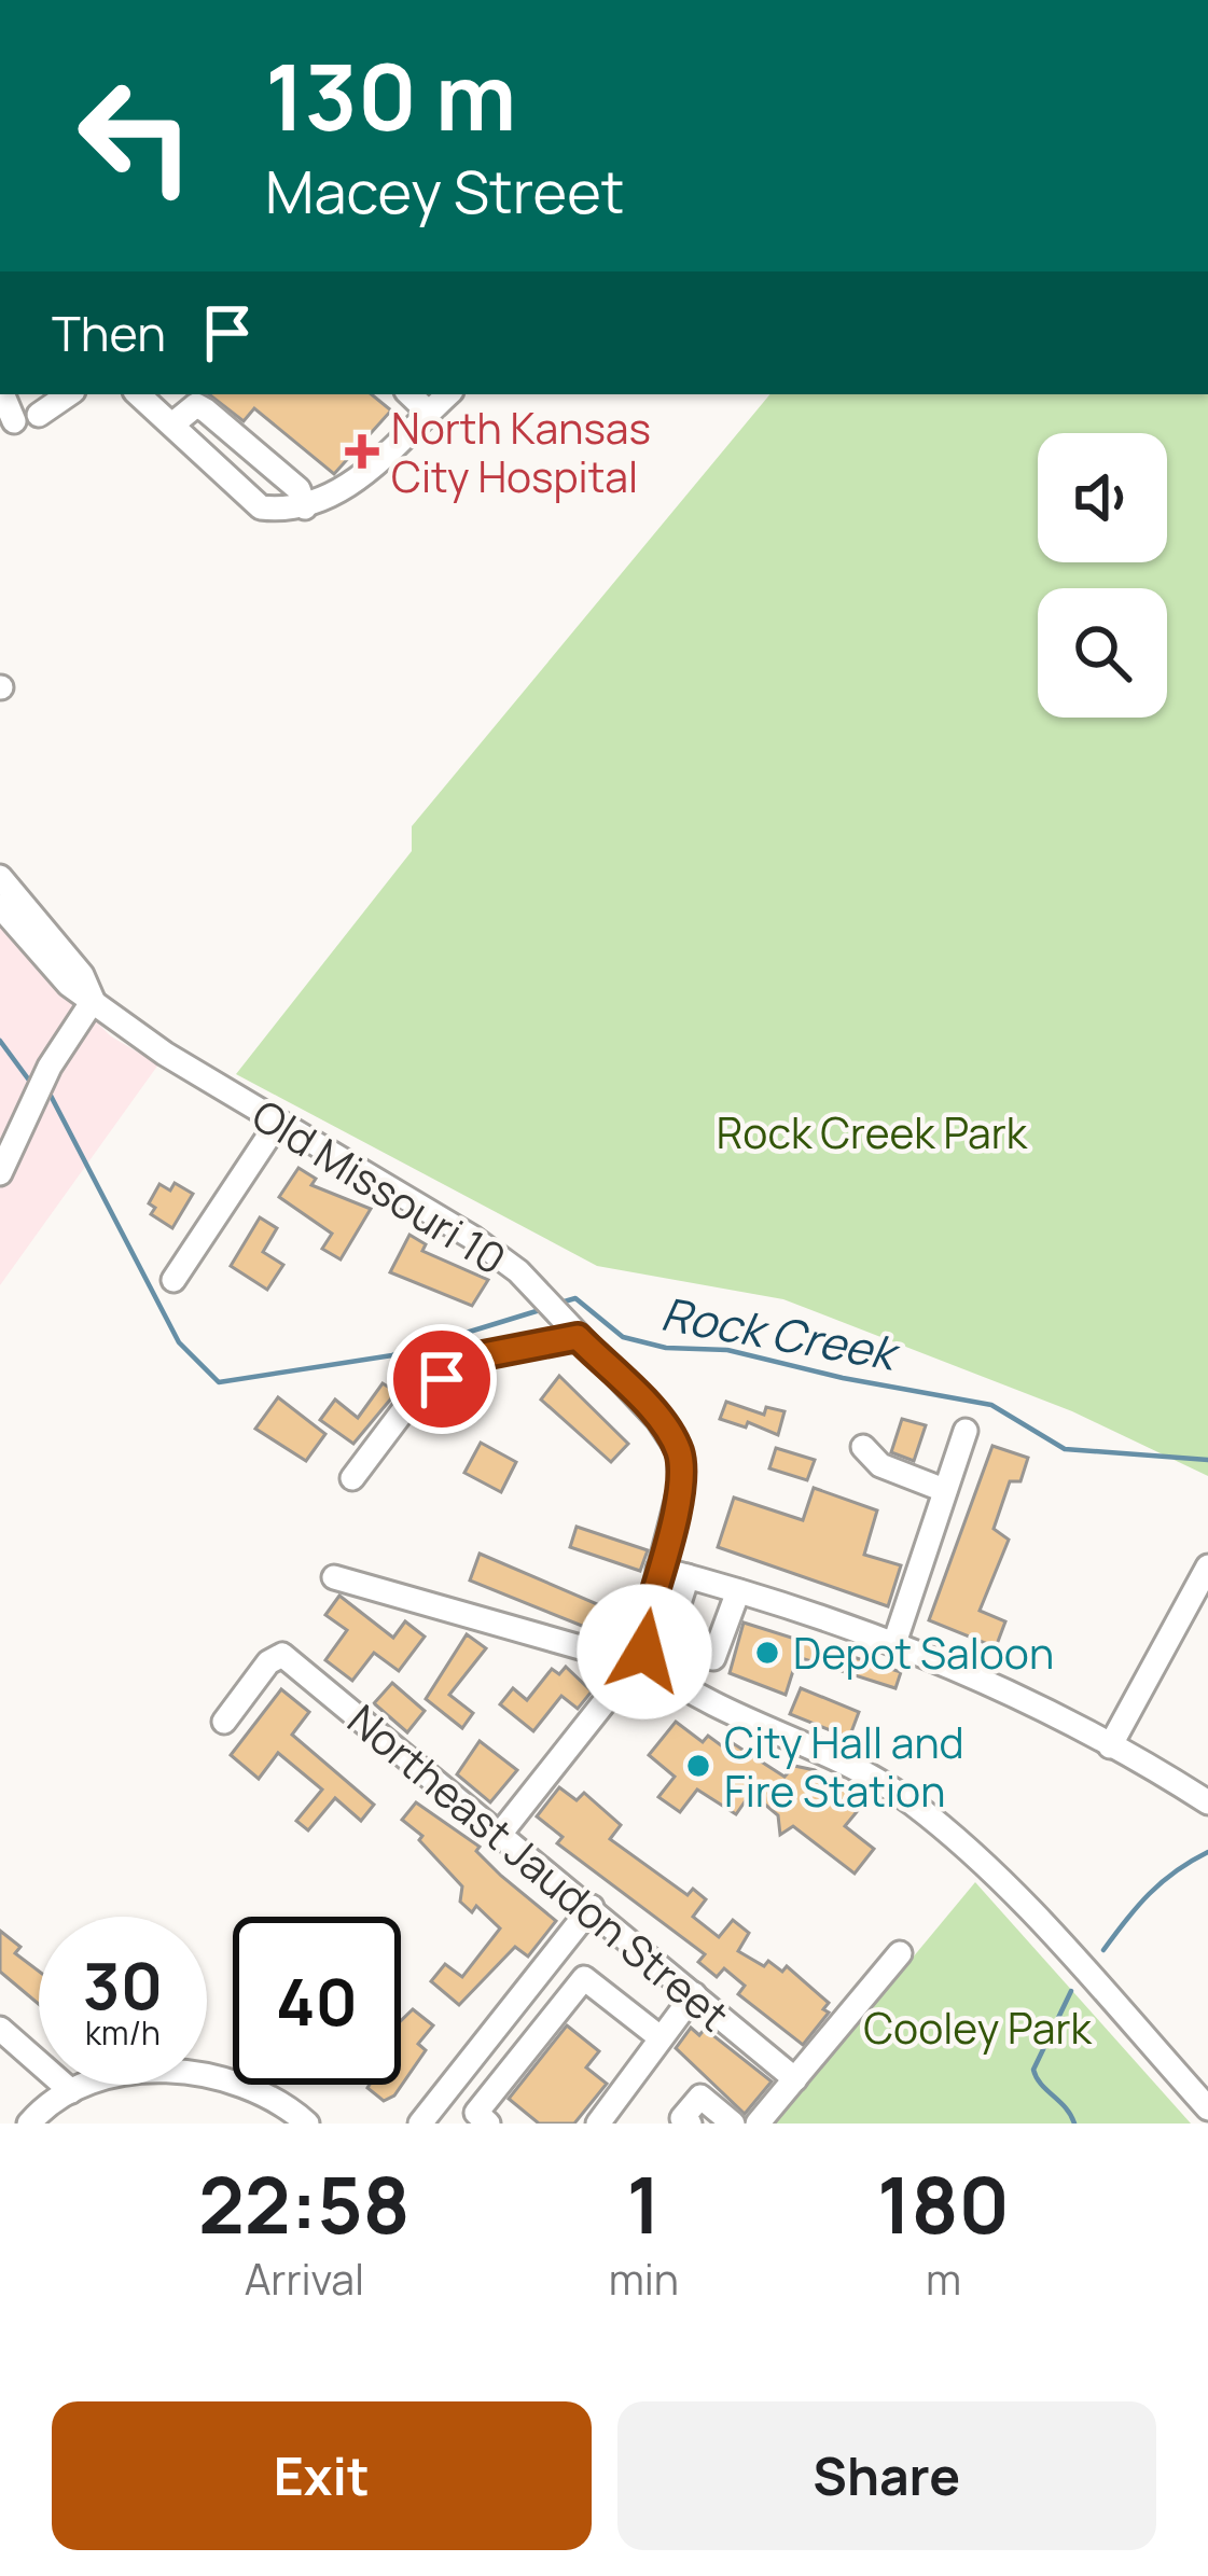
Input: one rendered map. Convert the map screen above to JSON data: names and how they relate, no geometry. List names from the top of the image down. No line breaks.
{"streets":{"street":["Old Missouri 10","Northeast Jaudon Street"]},"water":["Rock Creek"],"parks":["Rock Creek Park","Cooley Park"],"places":{"health":["North Kansas City Hospital"],"other":["Depot Saloon","City Hall and Fire Station"]},"page":{"turn":["130 m","Macey Street"],"then":"Then","speed":"30 km/h","limit":"40","eta":["22:58","Arrival","1","min","180","m"],"buttons":["Exit","Share"]}}
